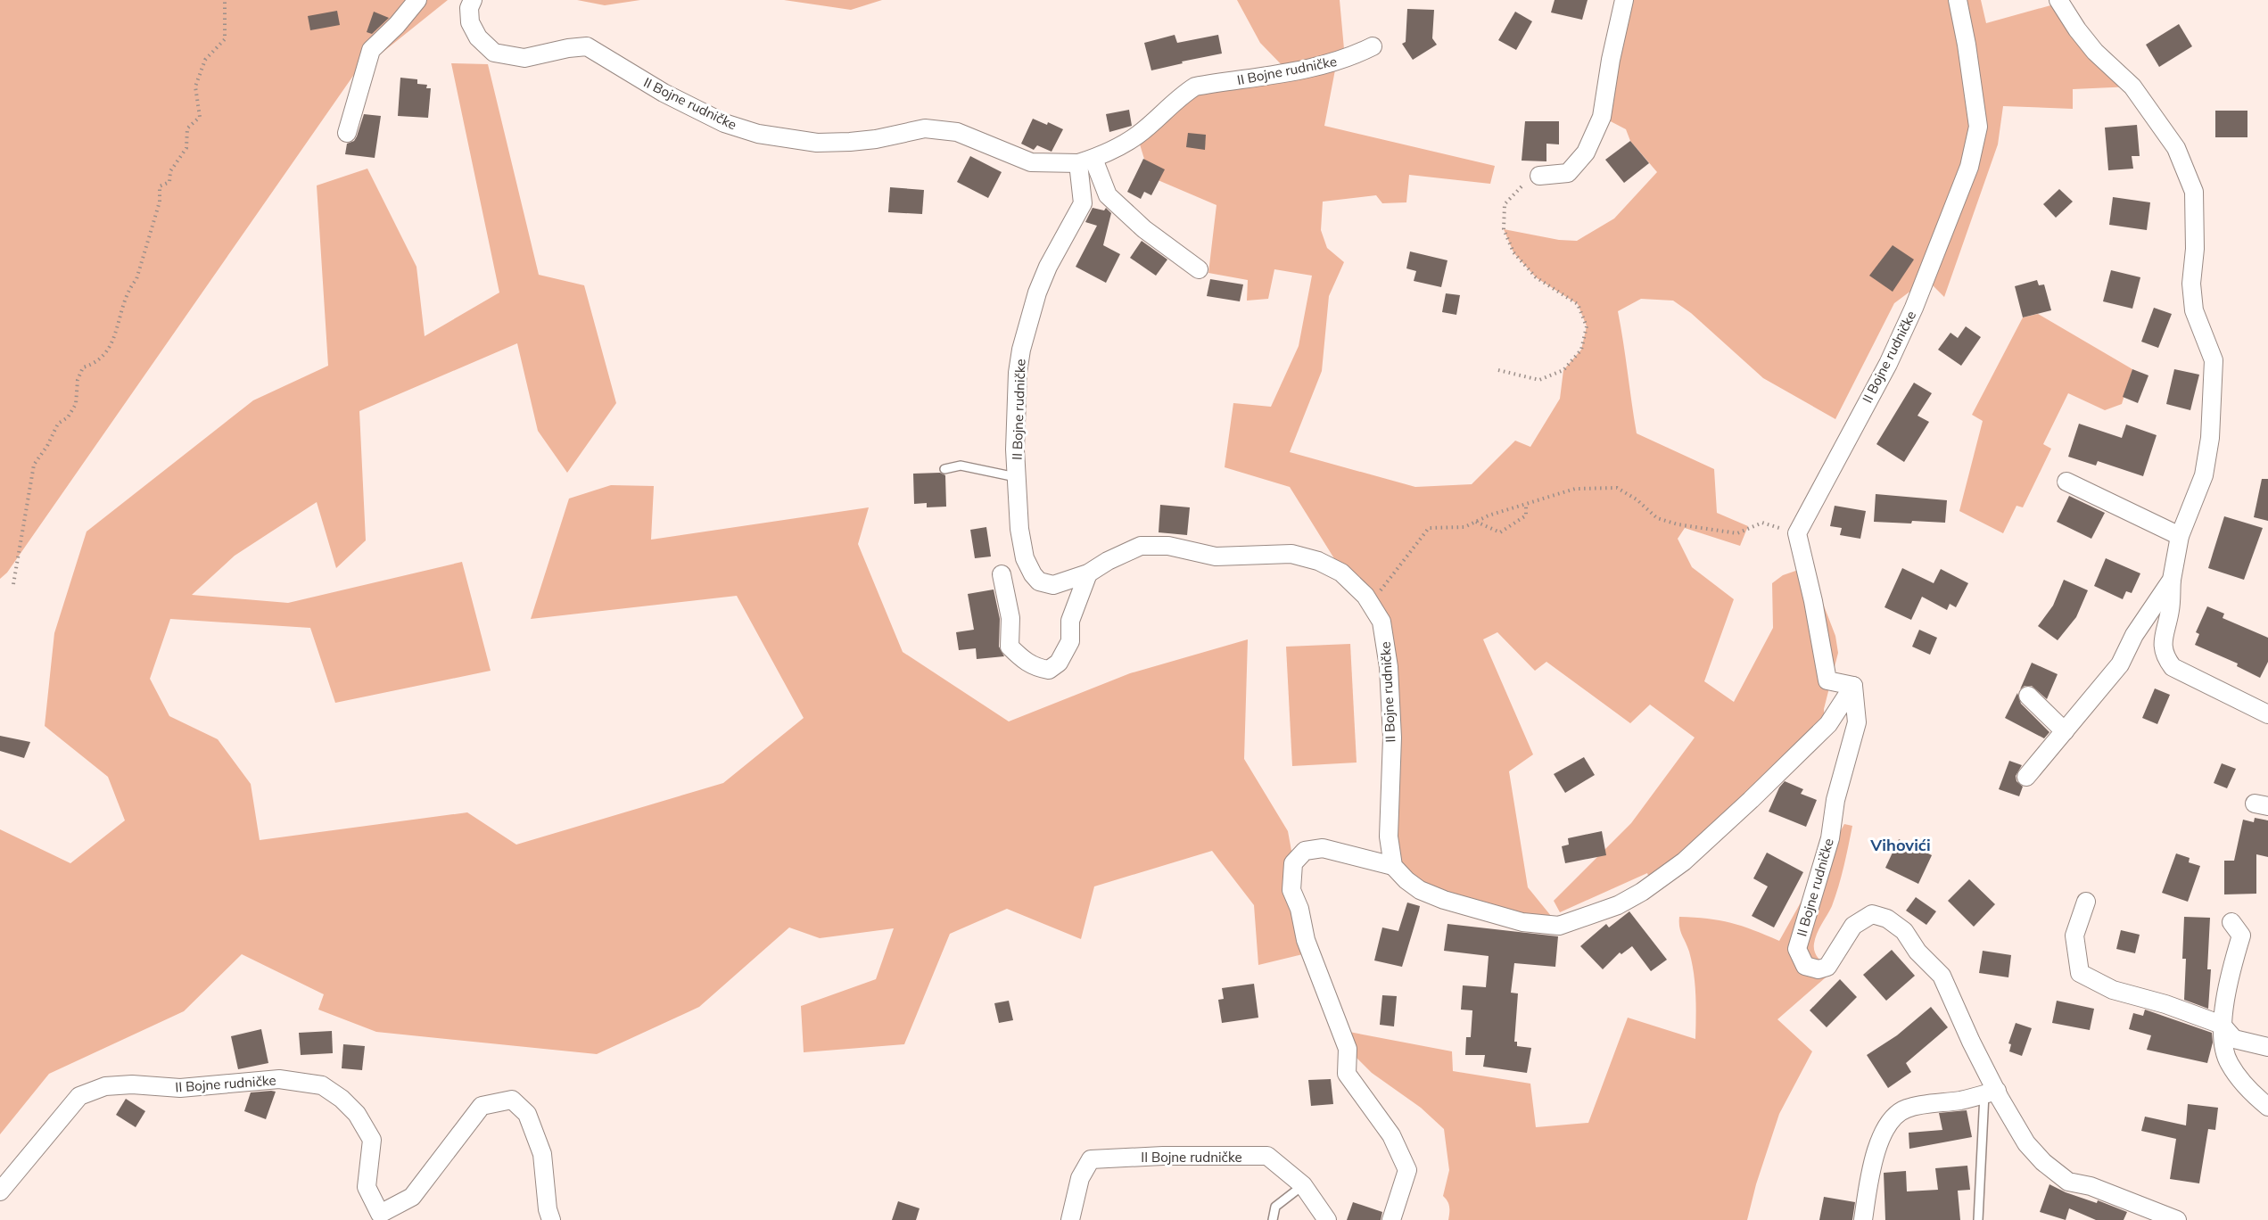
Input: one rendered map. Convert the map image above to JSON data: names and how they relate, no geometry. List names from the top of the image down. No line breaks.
{"streets":{"street":["II Bojne rudničke"]},"districts":["Vihovići"]}
